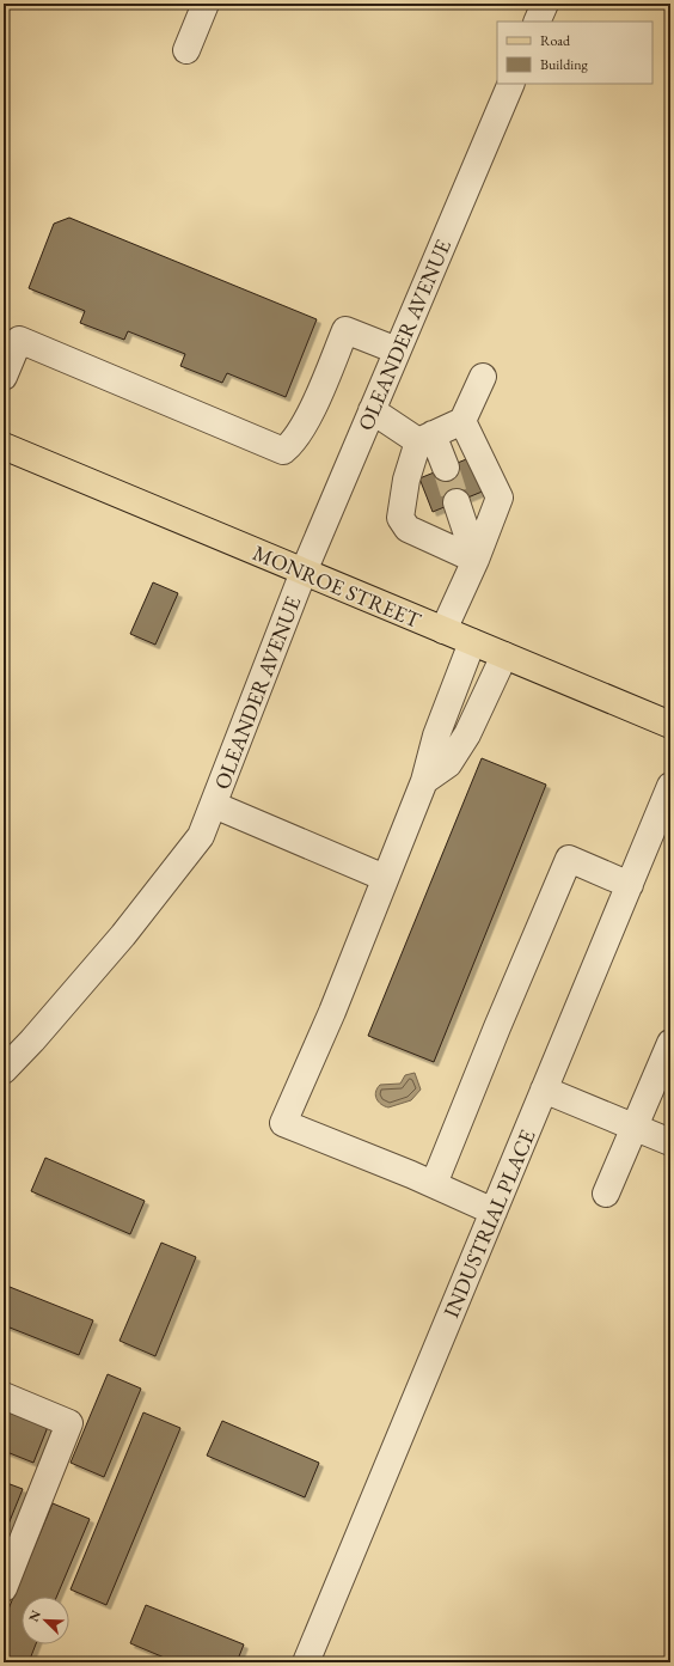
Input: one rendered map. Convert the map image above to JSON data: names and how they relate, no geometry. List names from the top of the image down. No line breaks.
{"streets":{"main road":["MONROE STREET"],"street":["OLEANDER AVENUE","INDUSTRIAL PLACE"]},"crossings":[["OLEANDER AVENUE","MONROE STREET"]],"legend":["Road","Building"],"north":"top left"}
